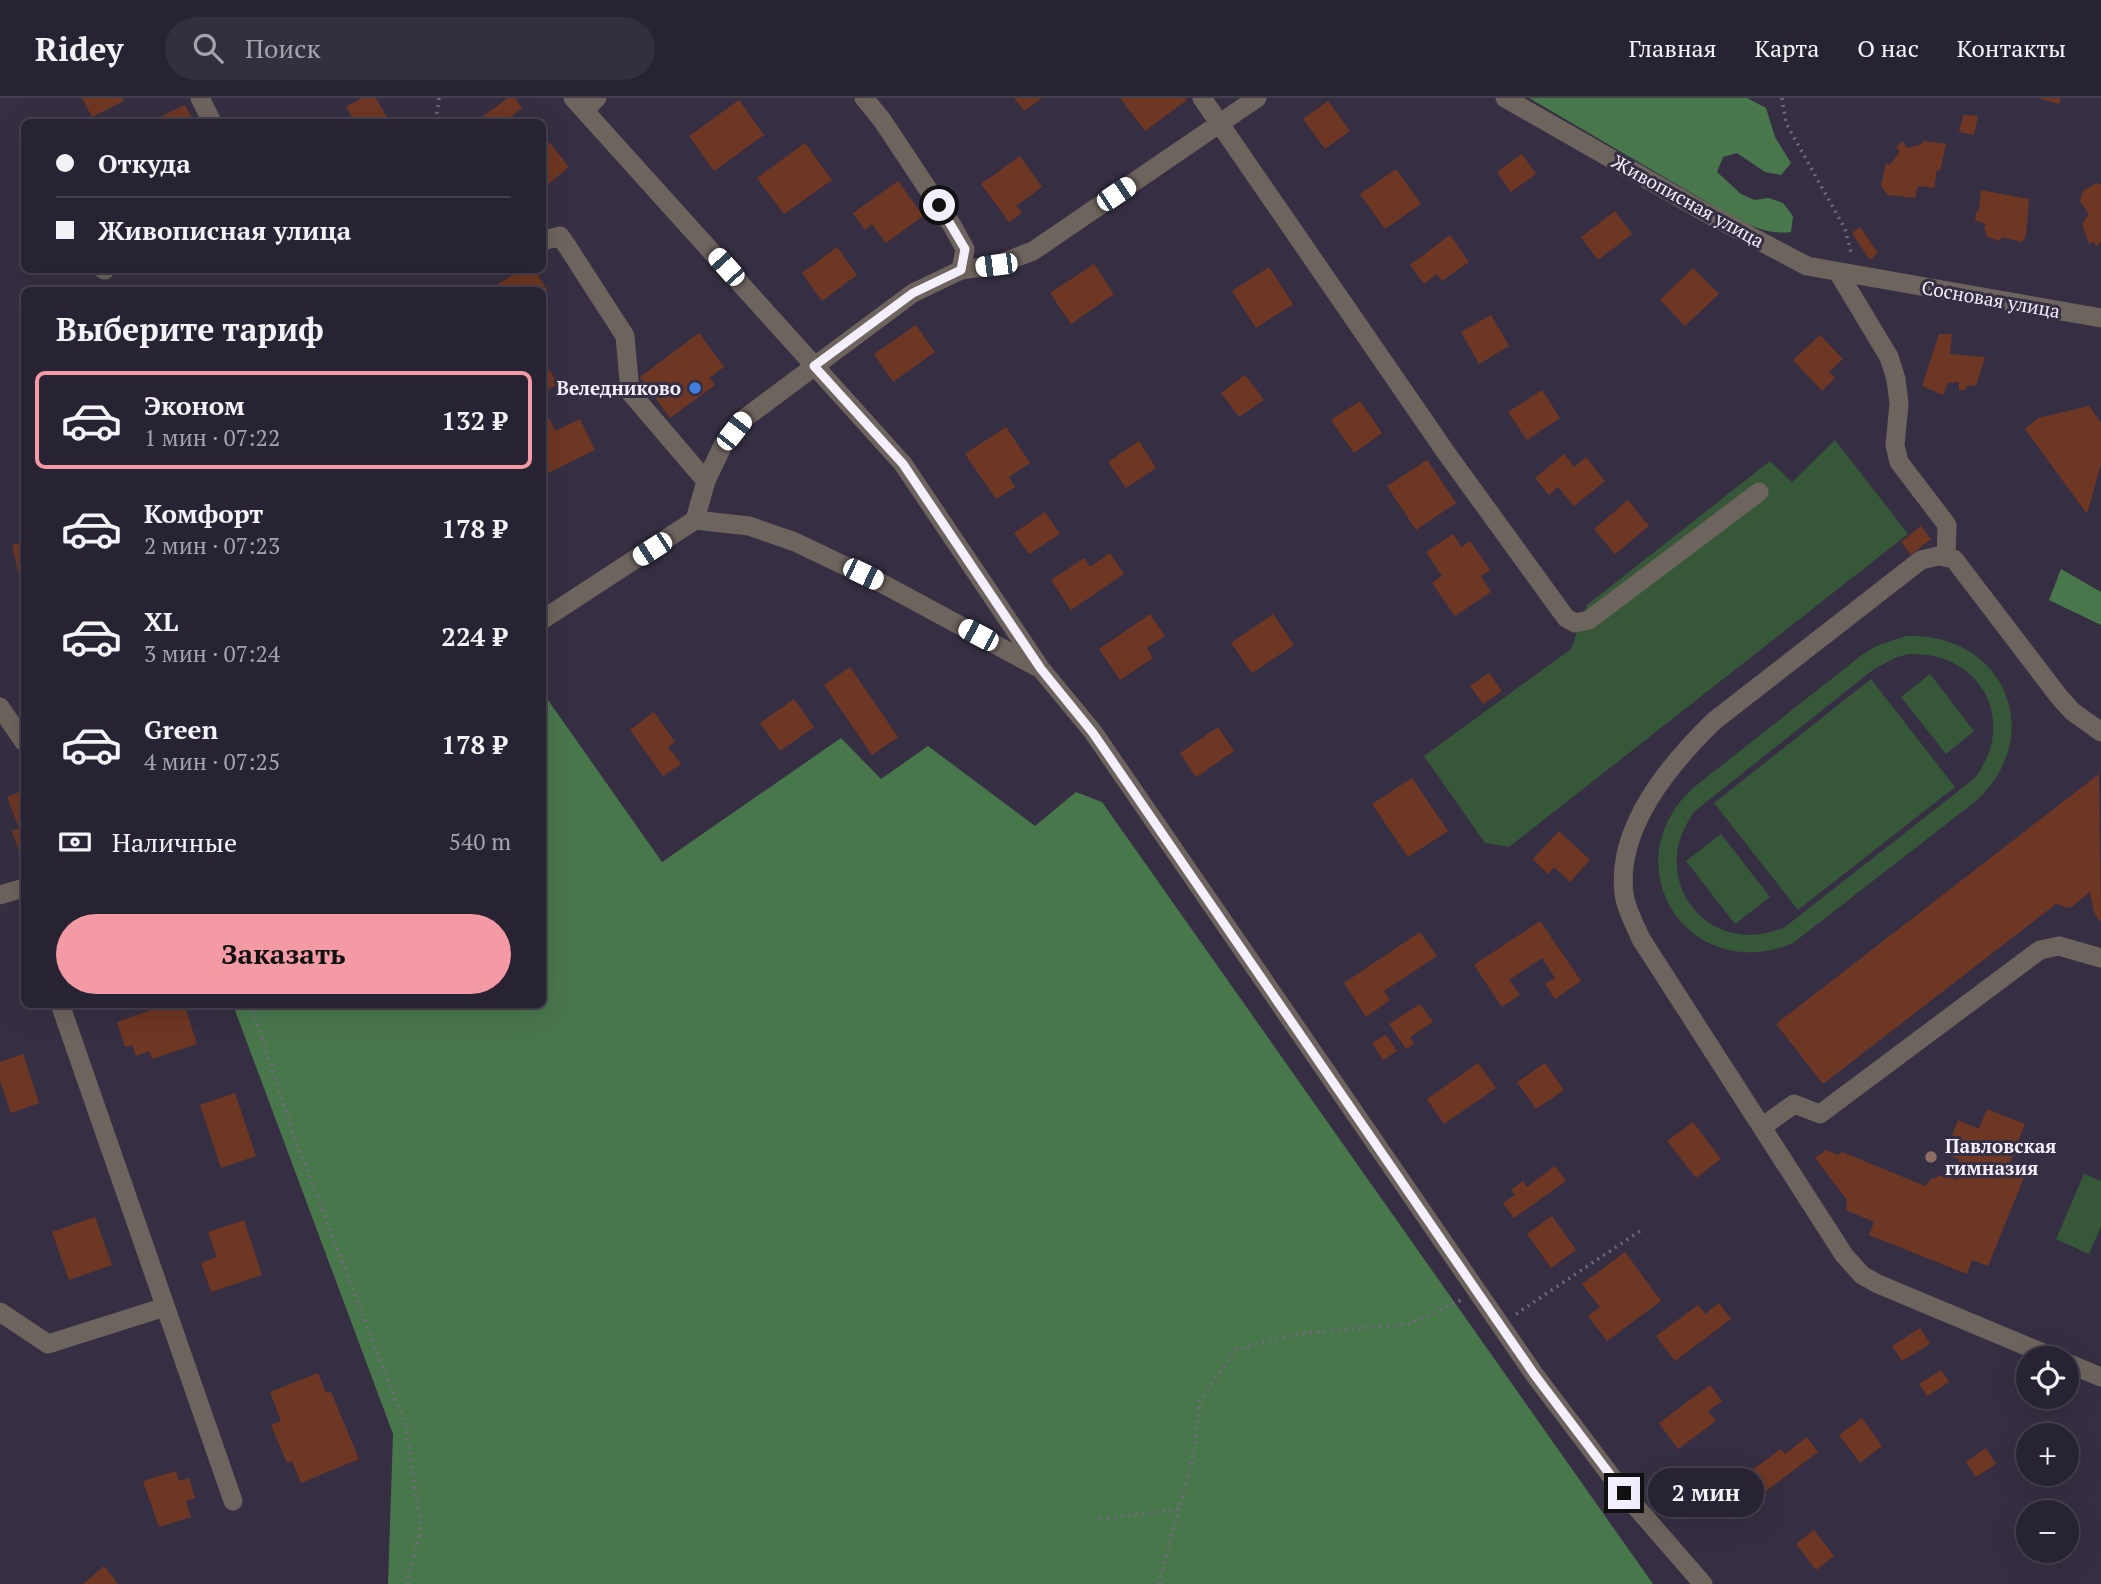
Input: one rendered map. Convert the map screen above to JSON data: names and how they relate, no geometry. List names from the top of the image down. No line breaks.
{"streets":{"street":["Живописная улица","Сосновая улица"]},"crossings":[["Живописная улица","Сосновая улица"]],"places":["Веледниково","Павловская гимназия"],"page":{"header":"Ridey","search":"Поиск","nav":["Главная","Карта","О нас","Контакты"],"banner":["Откуда","Живописная улица"],"heading":"Выберите тариф","list":[{"name":"Эконом","note":"1 мин · 07:22","value":"132 ₽"},{"name":"Комфорт","note":"2 мин · 07:23","value":"178 ₽"},{"name":"XL","note":"3 мин · 07:24","value":"224 ₽"},{"name":"Green","note":"4 мин · 07:25","value":"178 ₽"}],"pay":["Наличные","540 m"],"buttons":"Заказать","map_buttons":["+","−"],"bubble":"2 мин"}}
